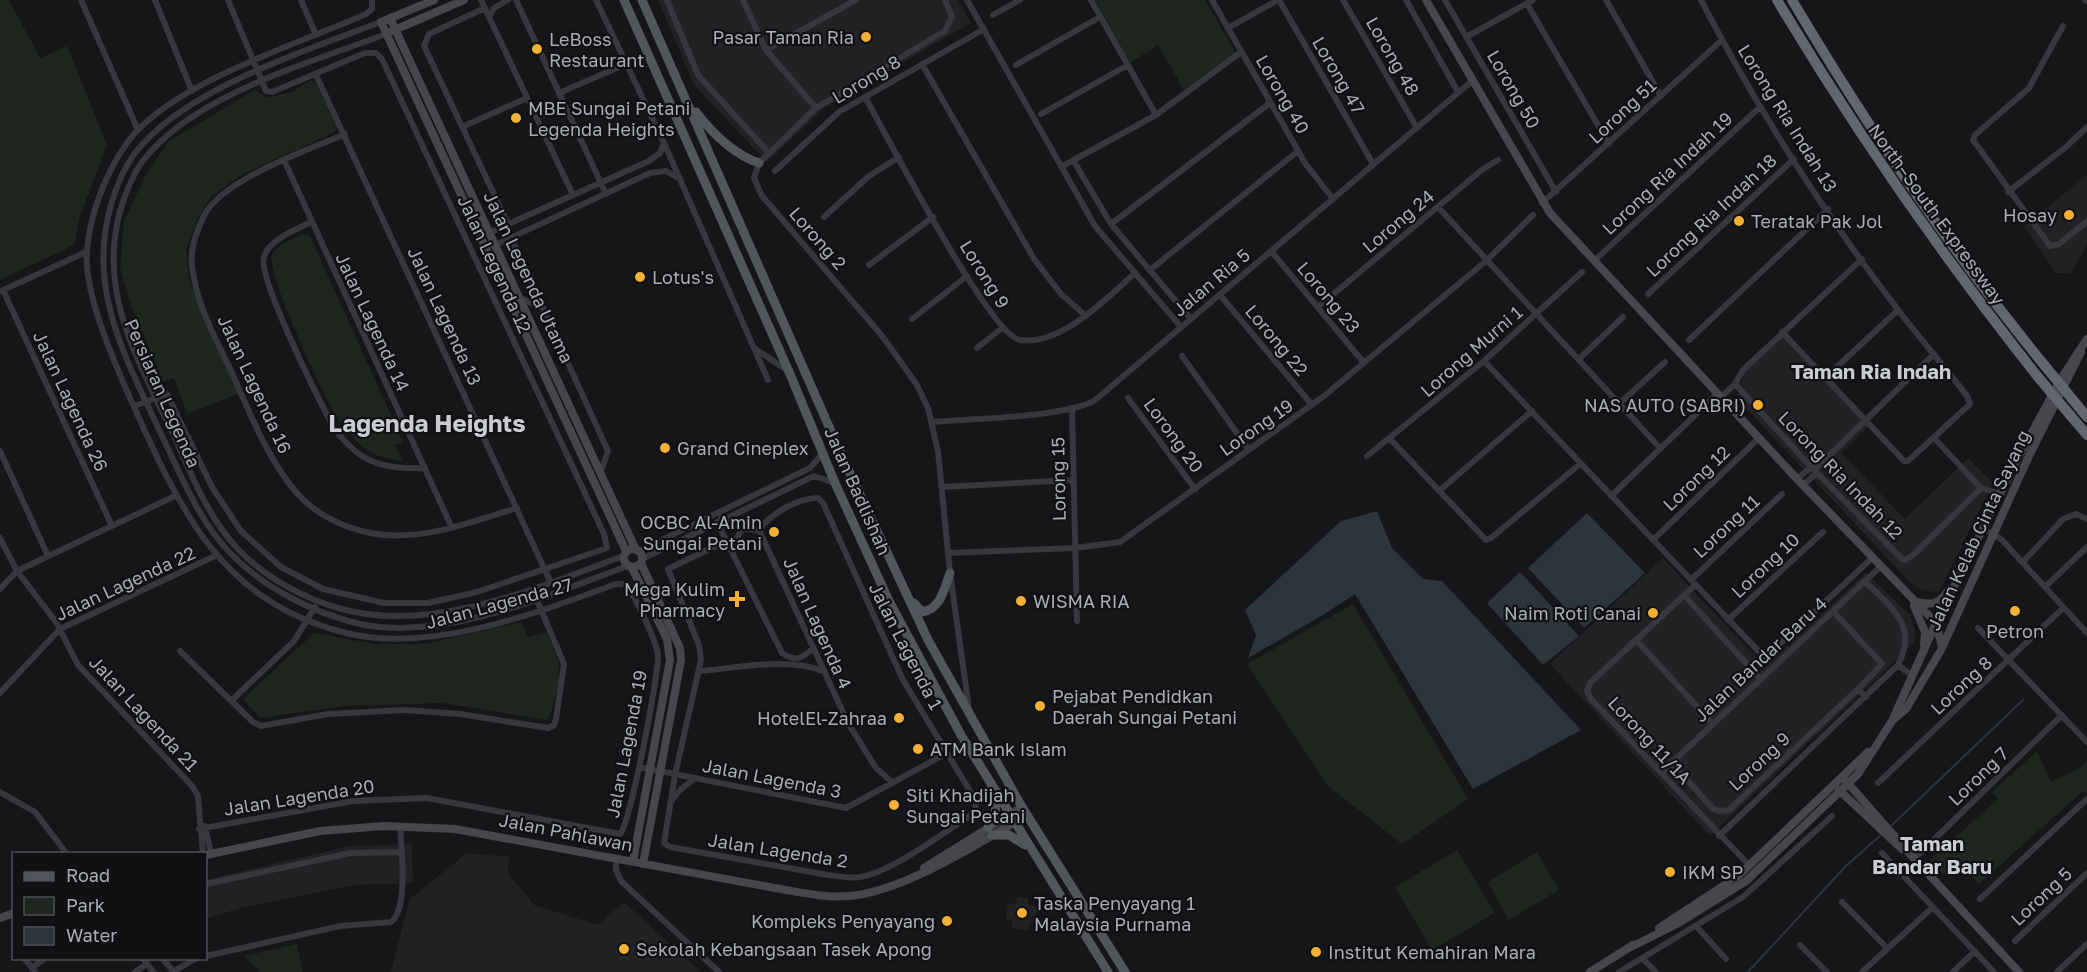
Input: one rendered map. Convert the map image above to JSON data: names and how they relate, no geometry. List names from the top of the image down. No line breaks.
{"streets":{"highway":["North–South Expressway"],"main road":["Jalan Badlishah"],"street":["Lorong 48","Lorong 47","Lorong 8","Lorong 50","Lorong 40","Lorong 51","Lorong Ria Indah 13","Lorong Ria Indah 19","Lorong Ria Indah 18","Lorong 24","Lorong 2","Jalan Legenda 12","Lorong 9","Jalan Legenda Utama","Jalan Ria 5","Lorong 23","Jalan Lagenda 13","Jalan Lagenda 14","Lorong 22","Lorong Murni 1","Jalan Lagenda 16","Persiaran Legenda","Jalan Lagenda 26","Lorong 19","Lorong 20","Lorong Ria Indah 12","Lorong 12","Lorong 15","Lorong 11","Jalan Kelab Cinta Sayang","Lorong 10","Jalan Lagenda 22","Jalan Lagenda 27","Jalan Lagenda 4","Jalan Lagenda 1","Jalan Bandar Baru 4","Jalan Lagenda 21","Lorong 11/1A","Jalan Lagenda 19","Lorong 7","Jalan Lagenda 3","Jalan Lagenda 20","Jalan Pahlawan","Jalan Lagenda 2","Lorong 5"]},"crossings":[["Lorong 48","Jalan Ria 5"],["Lorong 47","Jalan Ria 5"],["Lorong 8","Lorong 9"],["Lorong 50","Lorong 51"],["Lorong 40","Jalan Ria 5"],["Lorong 51","Lorong Ria Indah 13"],["Lorong Ria Indah 13","Lorong Ria Indah 19"],["Lorong Ria Indah 13","Lorong Ria Indah 18"],["Lorong 24","Lorong 23"],["Lorong 2","Jalan Ria 5"],["Lorong 2","Lorong 19"],["Lorong 2","Jalan Badlishah"],["Jalan Legenda 12","Jalan Lagenda 13"],["Jalan Legenda 12","Persiaran Legenda"],["Lorong 9","Jalan Bandar Baru 4"],["Jalan Legenda Utama","Persiaran Legenda"],["Jalan Legenda Utama","Jalan Lagenda 3"],["Jalan Legenda Utama","Jalan Pahlawan"],["Jalan Ria 5","Lorong 23"],["Jalan Ria 5","Lorong 22"],["Jalan Ria 5","Lorong 15"],["Lorong 23","Lorong 19"],["Jalan Lagenda 13","Jalan Lagenda 16"],["Jalan Lagenda 13","Persiaran Legenda"],["Jalan Lagenda 14","Jalan Lagenda 16"],["Lorong 22","Lorong 19"],["Lorong 19","Lorong 20"],["Lorong 19","Lorong 15"],["Jalan Badlishah","Jalan Pahlawan"],["Lorong 11","Lorong 11/1A"],["Jalan Kelab Cinta Sayang","Lorong 11/1A"],["Lorong 10","Jalan Bandar Baru 4"],["Jalan Lagenda 22","Jalan Lagenda 27"],["Jalan Lagenda 22","Jalan Lagenda 21"],["Jalan Lagenda 27","Jalan Lagenda 19"],["Jalan Lagenda 4","Jalan Lagenda 1"],["Jalan Lagenda 4","Jalan Lagenda 3"],["Jalan Lagenda 1","Jalan Lagenda 3"],["Jalan Lagenda 1","Jalan Lagenda 2"],["Jalan Bandar Baru 4","Lorong 11/1A"],["Jalan Lagenda 21","Jalan Lagenda 20"],["Jalan Lagenda 19","Jalan Lagenda 3"],["Jalan Lagenda 19","Jalan Lagenda 20"],["Jalan Lagenda 3","Jalan Lagenda 2"]],"districts":["Taman Ria Indah","Lagenda Heights","Taman Bandar Baru"],"places":{"other":["Pasar Taman Ria","LeBoss Restaurant","MBE Sungai Petani Legenda Heights","Hosay","Teratak Pak Jol","Lotus's","NAS AUTO (SABRI)","Grand Cineplex","OCBC Al-Amin Sungai Petani","WISMA RIA","Petron","Naim Roti Canai","Pejabat Pendidkan Daerah Sungai Petani","HotelEl-Zahraa","ATM Bank Islam","Siti Khadijah Sungai Petani","IKM SP","Taska Penyayang 1 Malaysia Purnama","Kompleks Penyayang","Sekolah Kebangsaan Tasek Apong","Institut Kemahiran Mara"],"health":["Mega Kulim Pharmacy"]},"legend":["Road","Park","Water"]}
